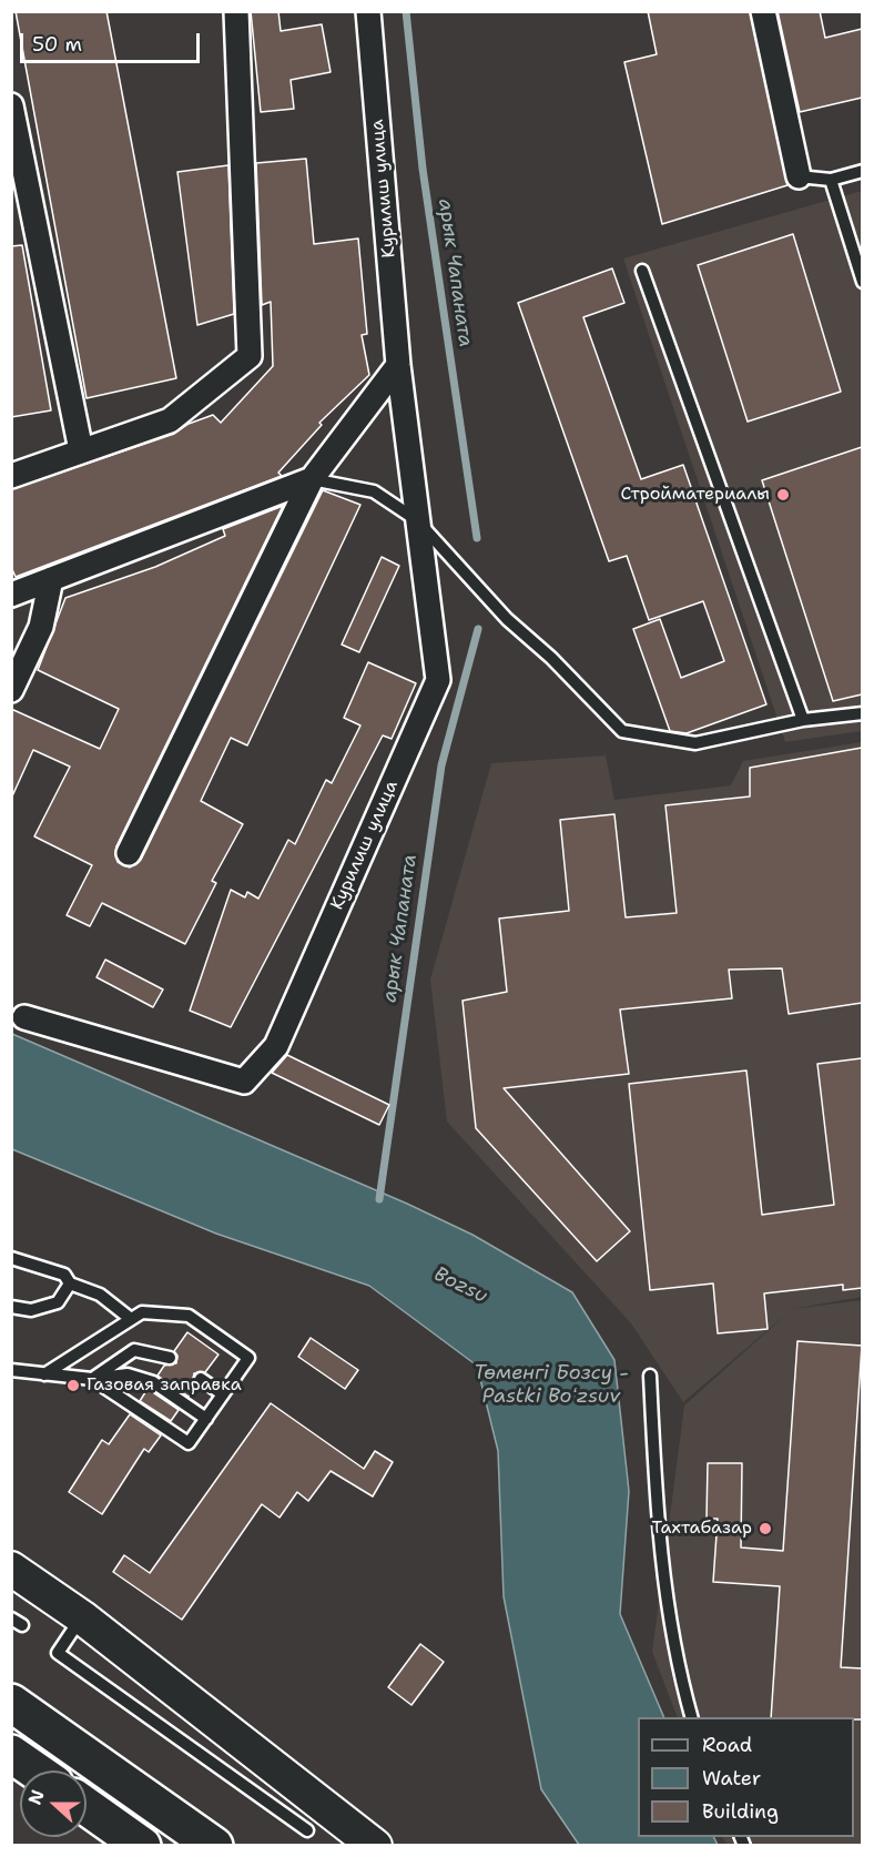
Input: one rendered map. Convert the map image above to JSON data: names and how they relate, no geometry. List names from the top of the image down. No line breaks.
{"streets":{"street":["Курилиш улица"]},"water":["арык Чапаната","Bozsu","Төменгі Бозсу - Pastki Boʻzsuv"],"places":["Стройматериалы","Газовая заправка","Тахтабазар"],"legend":["Road","Water","Building"],"scale_bar":"50 m","north":"left"}
